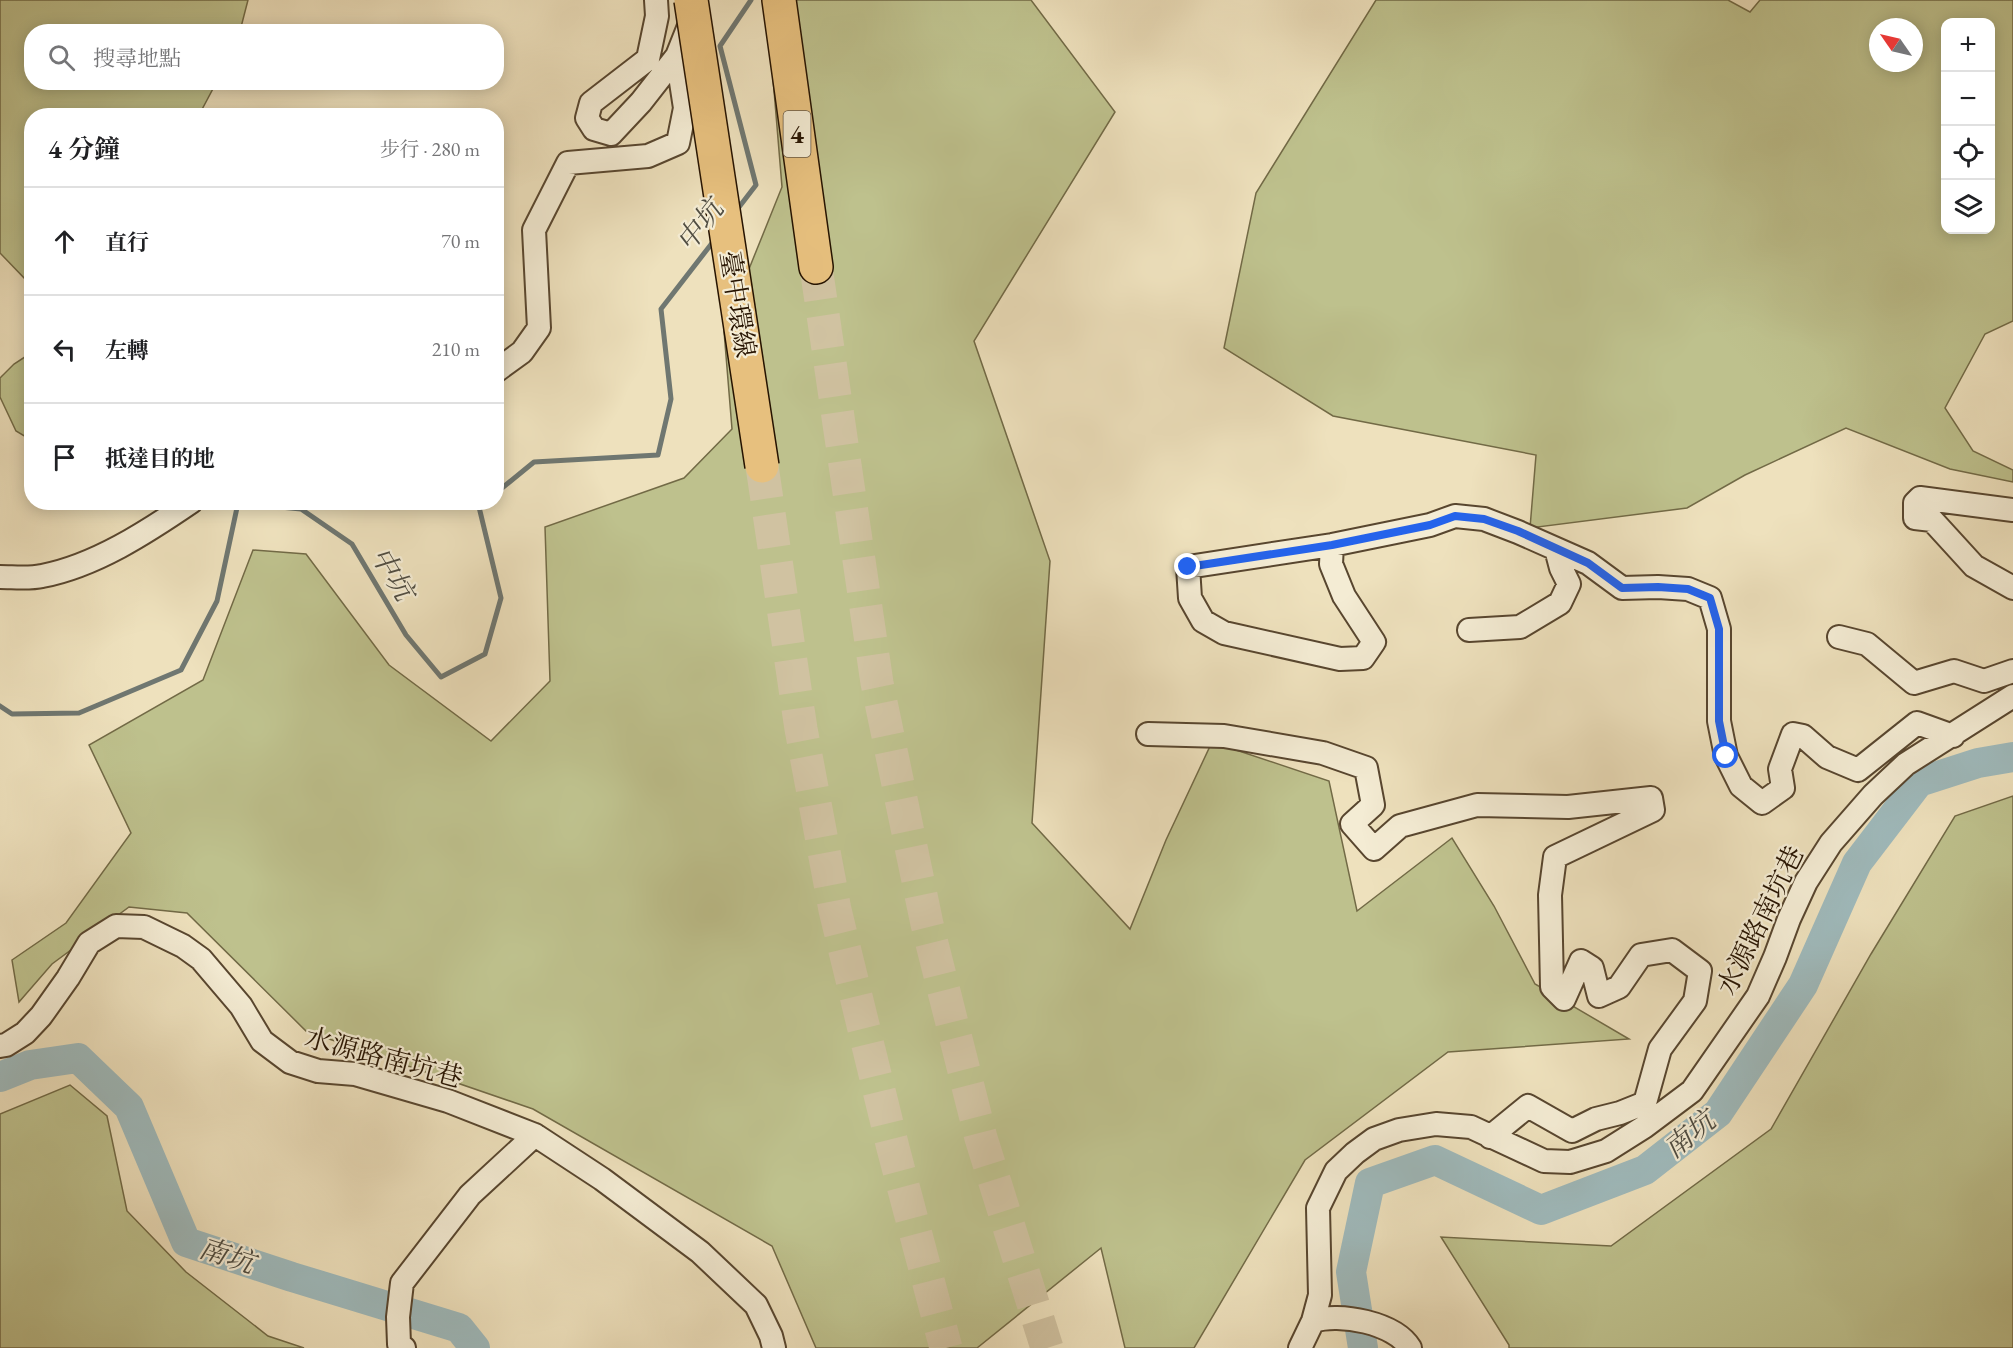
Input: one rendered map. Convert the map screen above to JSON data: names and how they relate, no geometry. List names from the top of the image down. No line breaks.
{"streets":{"highway":["4","臺中環線"],"street":["水源路南坑巷"]},"water":["中坑","南坑"],"north":"top left","page":{"map_buttons":["+","−"],"search":"搜尋地點","heading":["4 分鐘","步行 · 280 m"],"list":[["直行","70 m"],["左轉","210 m"],"抵達目的地"]}}
